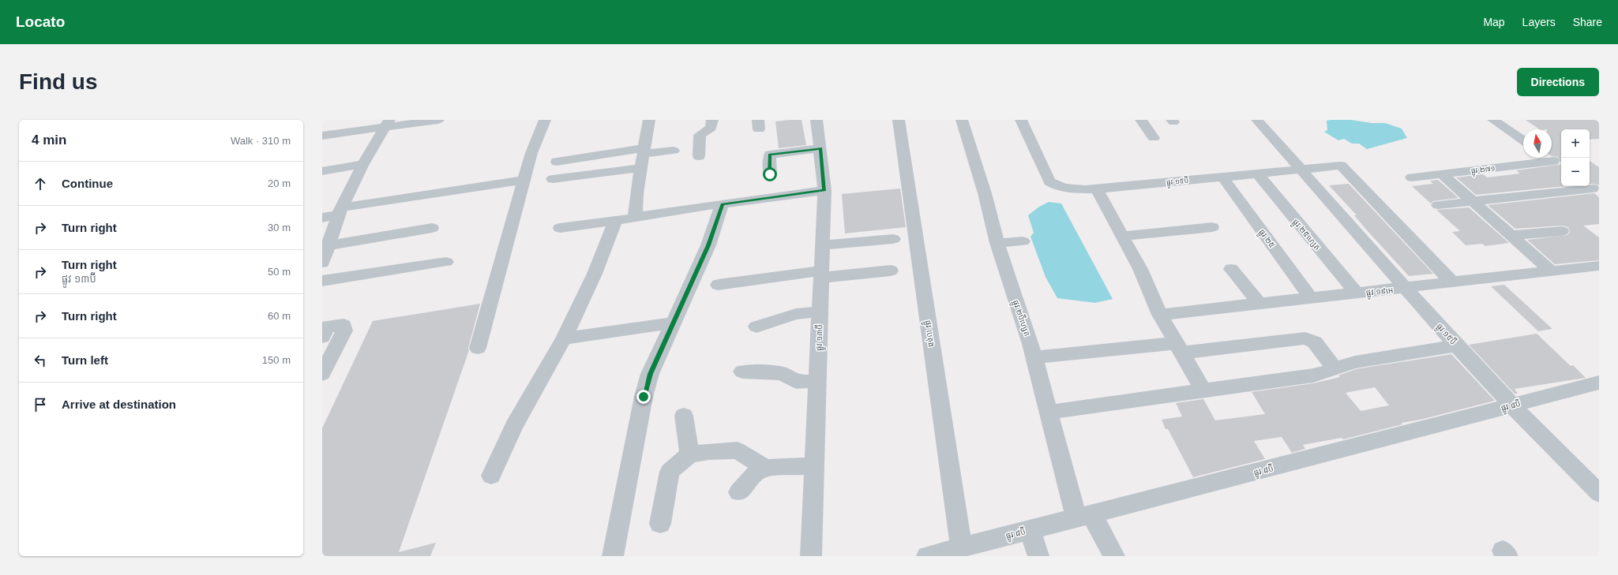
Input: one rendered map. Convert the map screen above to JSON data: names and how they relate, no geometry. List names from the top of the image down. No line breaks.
{"streets":{"street":["ផ្លុវ ២៧១","ផ្លូវ ១៥ប៊ី","ផ្លូវ ២៥ហ្សេត","ផ្លូវ ២៥","ផ្លូវ ១៩អេ","ផ្លូវ ២ប៊ីហ្សេត","ផ្លូវ បេតុង","ផ្លូវ ១៣ប៊ី","ផ្លូវ ៨ប៊ី"]},"crossings":[["ផ្លូវ ១៥ប៊ី","ផ្លូវ ២៥ហ្សេត"],["ផ្លូវ ១៥ប៊ី","ផ្លូវ ២៥"],["ផ្លូវ ១៥ប៊ី","ផ្លូវ ១៩អេ"],["ផ្លូវ ១៥ប៊ី","ផ្លូវ ៨ប៊ី"],["ផ្លូវ ២៥ហ្សេត","ផ្លូវ ១៩អេ"],["ផ្លូវ ២៥","ផ្លូវ ១៩អេ"],["ផ្លូវ ២ប៊ីហ្សេត","ផ្លូវ ៨ប៊ី"],["ផ្លូវ បេតុង","ផ្លូវ ៨ប៊ី"]],"north":"top","page":{"header":"Locato","nav":["Map","Layers","Share"],"buttons":"Directions","title":"Find us","heading":["4 min","Walk · 310 m"],"map_buttons":["+","−"],"list":[["Continue","20 m"],["Turn right","30 m"],["Turn right","ផ្លូវ ១៣ប៊ី","50 m"],["Turn right","60 m"],["Turn left","150 m"],"Arrive at destination"]}}
